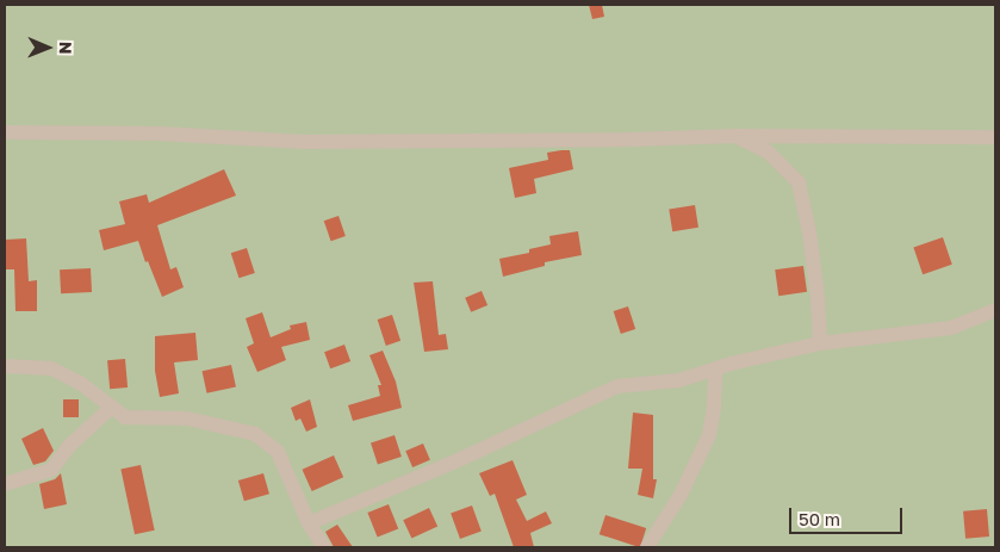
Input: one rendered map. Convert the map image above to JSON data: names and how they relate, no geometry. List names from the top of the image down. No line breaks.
{"scale_bar":"50 m","north":"right"}
